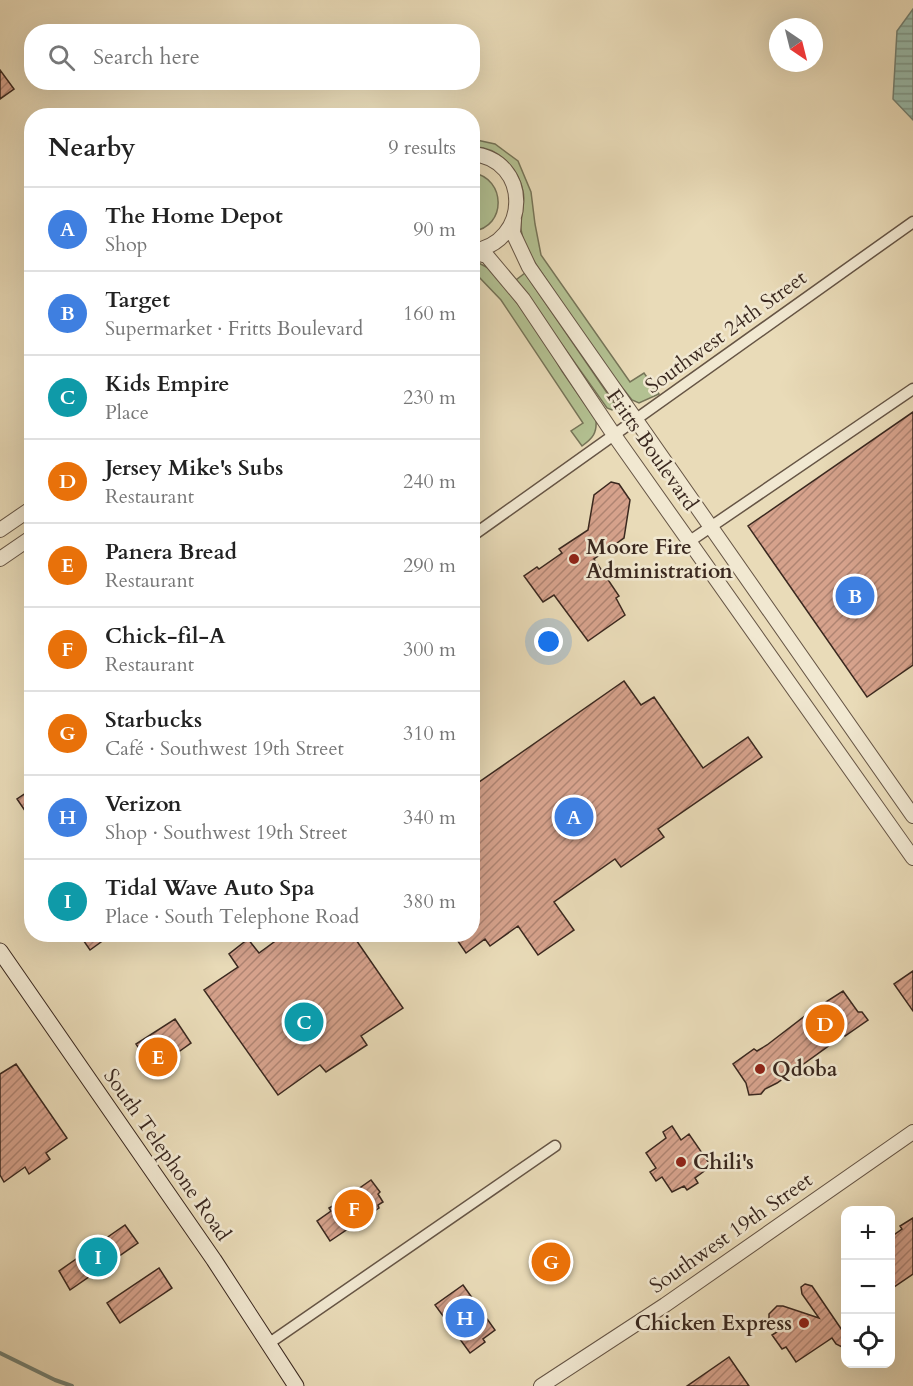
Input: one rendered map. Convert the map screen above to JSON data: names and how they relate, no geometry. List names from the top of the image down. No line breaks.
{"streets":{"main road":["South Telephone Road"],"street":["Southwest 24th Street","Fritts Boulevard","Southwest 19th Street"]},"crossings":[["Southwest 24th Street","Fritts Boulevard"]],"places":["Moore Fire Administration","Qdoba","Chili's","Chicken Express"],"north":"bottom right","page":{"search":"Search here","heading":["Nearby","9 results"],"list":[{"mark":"A","name":"The Home Depot","note":"Shop","value":"90 m"},{"mark":"B","name":"Target","note":"Supermarket · Fritts Boulevard","value":"160 m"},{"mark":"C","name":"Kids Empire","note":"Place","value":"230 m"},{"mark":"D","name":"Jersey Mike's Subs","note":"Restaurant","value":"240 m"},{"mark":"E","name":"Panera Bread","note":"Restaurant","value":"290 m"},{"mark":"F","name":"Chick-fil-A","note":"Restaurant","value":"300 m"},{"mark":"G","name":"Starbucks","note":"Café · Southwest 19th Street","value":"310 m"},{"mark":"H","name":"Verizon","note":"Shop · Southwest 19th Street","value":"340 m"},{"mark":"I","name":"Tidal Wave Auto Spa","note":"Place · South Telephone Road","value":"380 m"}],"pins":["B","A","C","D","E","F","I","G","H"],"map_buttons":["+","−"]}}
